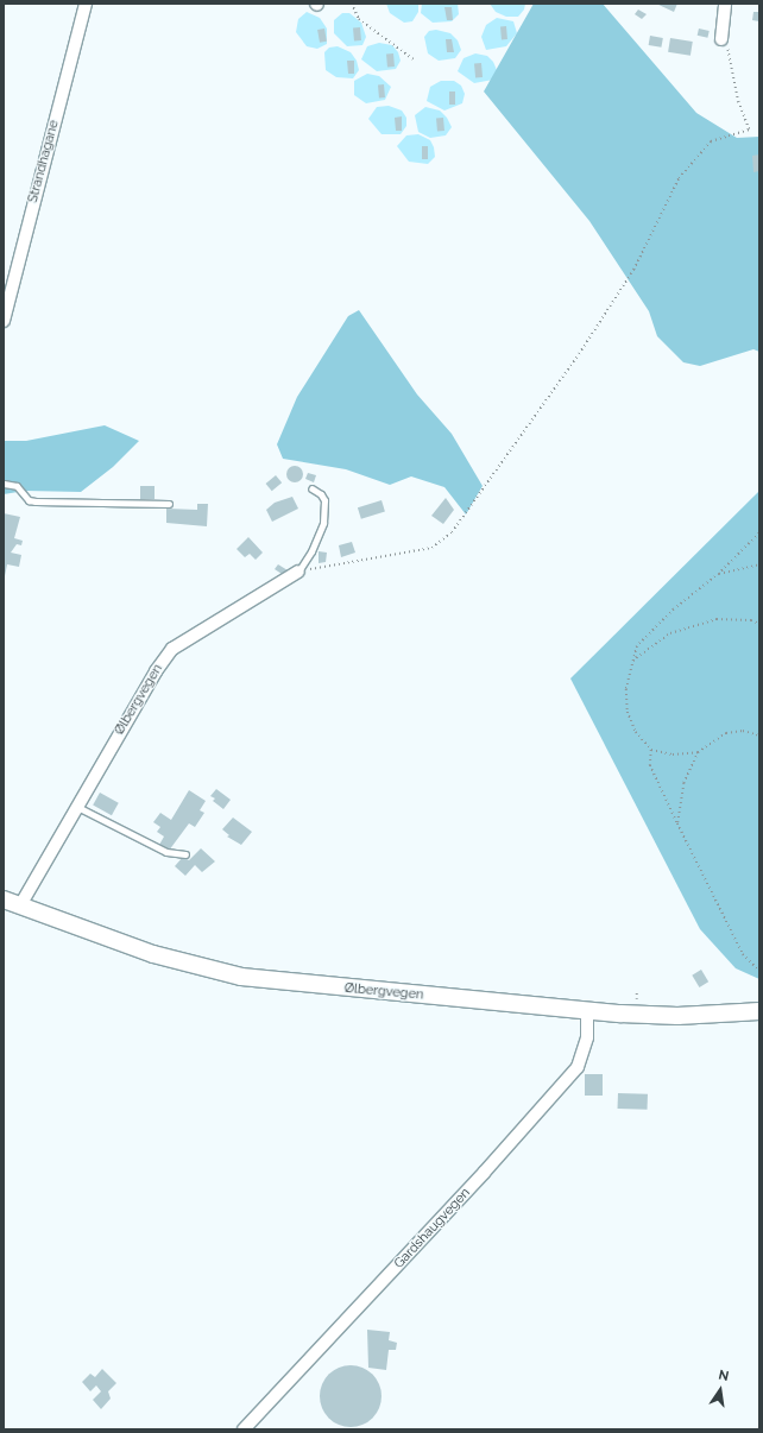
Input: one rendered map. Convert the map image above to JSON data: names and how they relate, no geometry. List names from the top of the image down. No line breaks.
{"streets":{"main road":["Ølbergvegen"],"street":["Strandhagane","Gardshaugvegen"]},"crossings":[["Ølbergvegen","Gardshaugvegen"]],"north":"top"}
